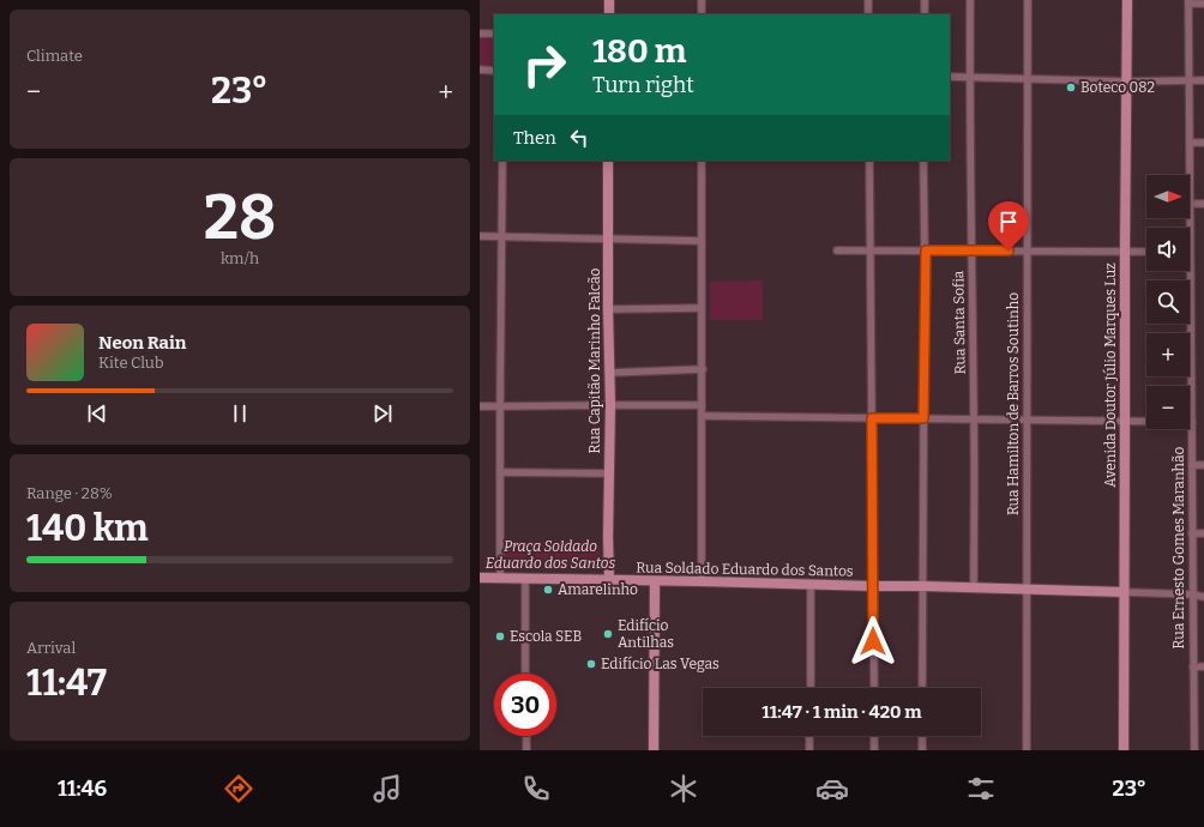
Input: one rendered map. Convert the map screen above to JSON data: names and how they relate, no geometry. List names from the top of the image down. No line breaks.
{"streets":{"street":["Rua Santa Sofia","Rua Capitão Marinho Falcão","Avenida Doutor Júlio Marques Luz","Rua Hamilton de Barros Soutinho","Rua Ernesto Gomes Maranhão","Rua Soldado Eduardo dos Santos"]},"crossings":[["Rua Santa Sofia","Rua Soldado Eduardo dos Santos"],["Rua Capitão Marinho Falcão","Rua Soldado Eduardo dos Santos"],["Avenida Doutor Júlio Marques Luz","Rua Soldado Eduardo dos Santos"],["Rua Hamilton de Barros Soutinho","Rua Soldado Eduardo dos Santos"]],"parks":["Praça Soldado Eduardo dos Santos"],"places":["Boteco 082","Amarelinho","Edifício Antilhas","Escola SEB","Edifício Las Vegas"],"north":"right","page":{"tile":["Climate",["28","km/h"],["Range · 28%","140 km"],["Arrival","11:47"]],"turn":["180 m","Turn right"],"heat":["−","23°","+"],"then":"Then","map_buttons":["+","−"],"song":["Neon Rain","Kite Club"],"limit":"30","trip":"11:47 · 1 min · 420 m","tabs":["11:46","23°"]}}
